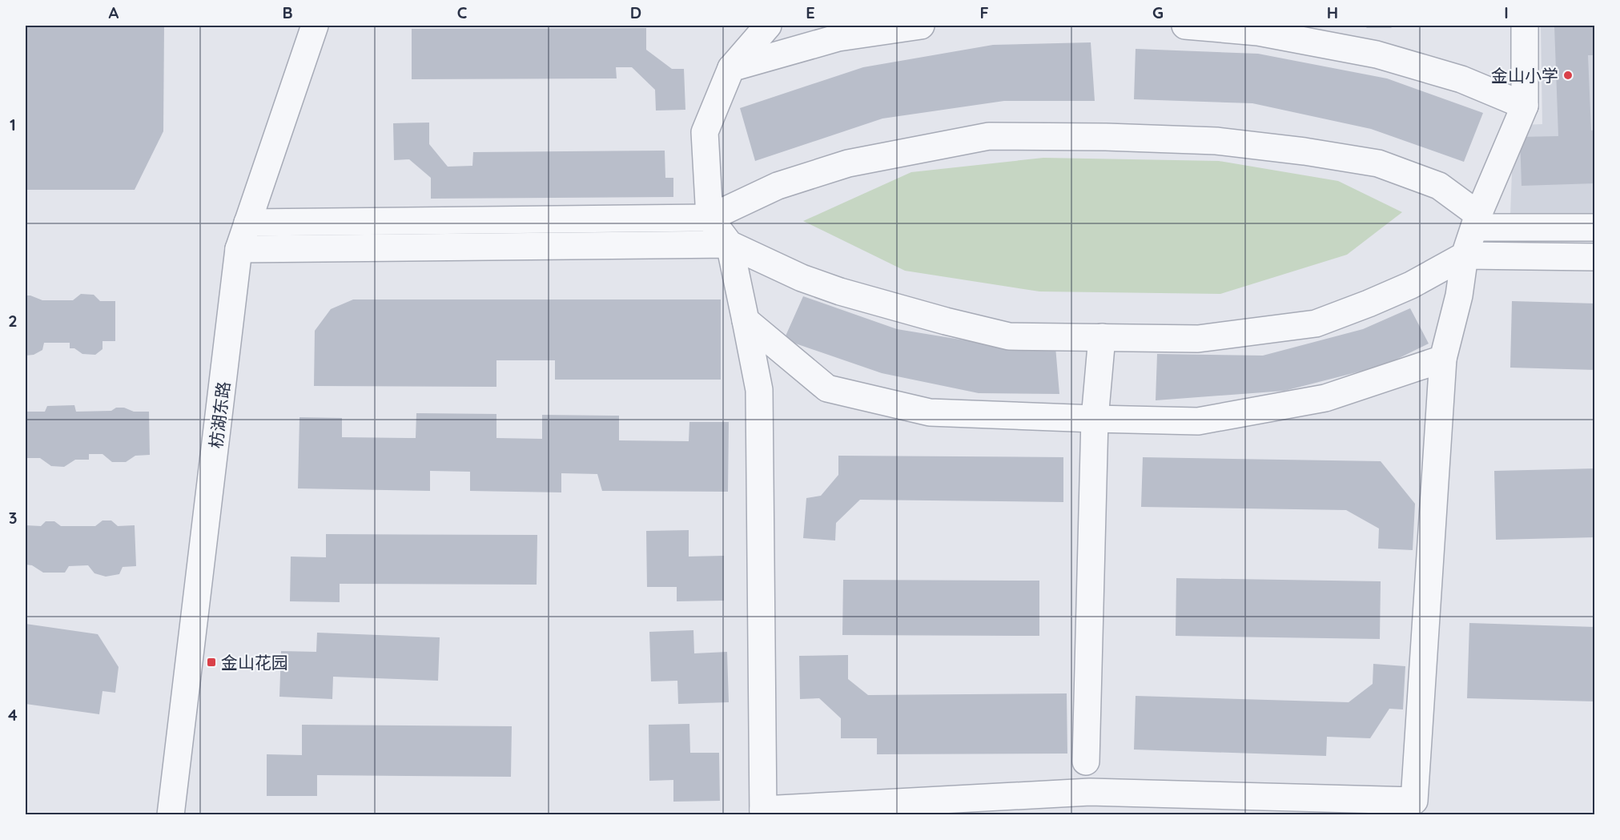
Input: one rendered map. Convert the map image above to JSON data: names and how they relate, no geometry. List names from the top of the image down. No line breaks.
{"streets":{"street":["枋湖东路"]},"places":{"other":["金山小学"],"transit":["金山花园"]},"grid":{"columns":["A","B","C","D","E","F","G","H","I"],"rows":["1","2","3","4"]}}
